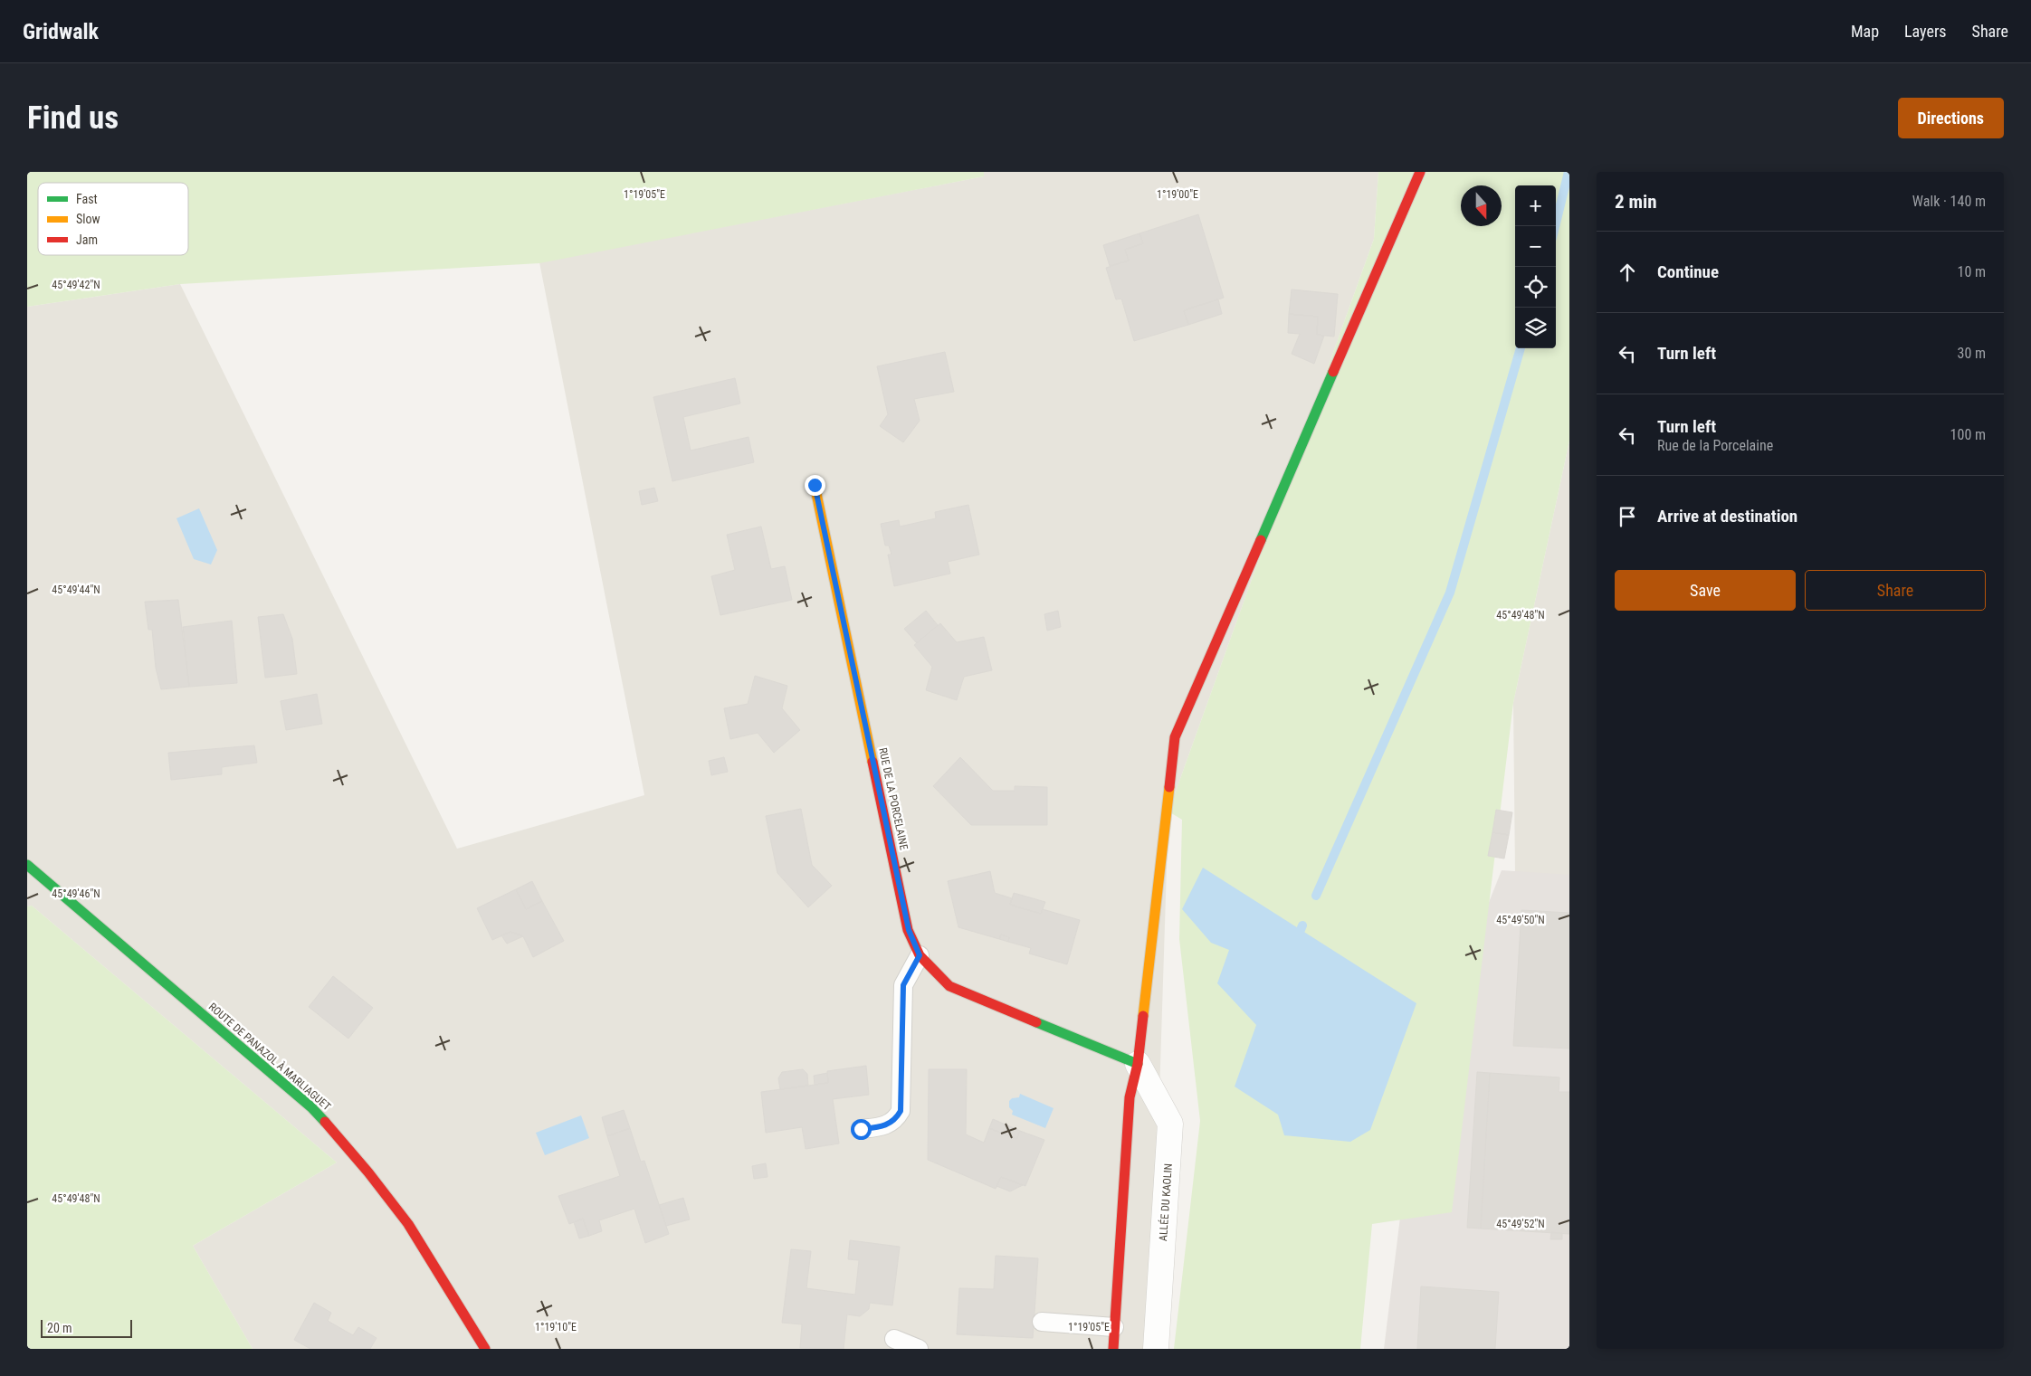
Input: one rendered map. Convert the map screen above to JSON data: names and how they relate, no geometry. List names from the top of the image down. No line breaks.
{"streets":{"street":["RUE DE LA PORCELAINE","ROUTE DE PANAZOL À MARLIAGUET","ALLÉE DU KAOLIN"]},"crossings":[["RUE DE LA PORCELAINE","ALLÉE DU KAOLIN"]],"legend":["Fast","Slow","Jam"],"scale_bar":"20 m","north":"bottom","page":{"header":"Gridwalk","nav":["Map","Layers","Share"],"buttons":["Directions",["Save","Share"]],"title":"Find us","heading":["2 min","Walk · 140 m"],"map_buttons":["+","−"],"list":[["Continue","10 m"],["Turn left","30 m"],["Turn left","Rue de la Porcelaine","100 m"],"Arrive at destination"],"scale":"20 m"},"coordinates":["1°19'05\"E","1°19'00\"E","45°49'42\"N","45°49'44\"N","45°49'48\"N","45°49'46\"N","45°49'50\"N","45°49'52\"N","1°19'10\"E"]}
